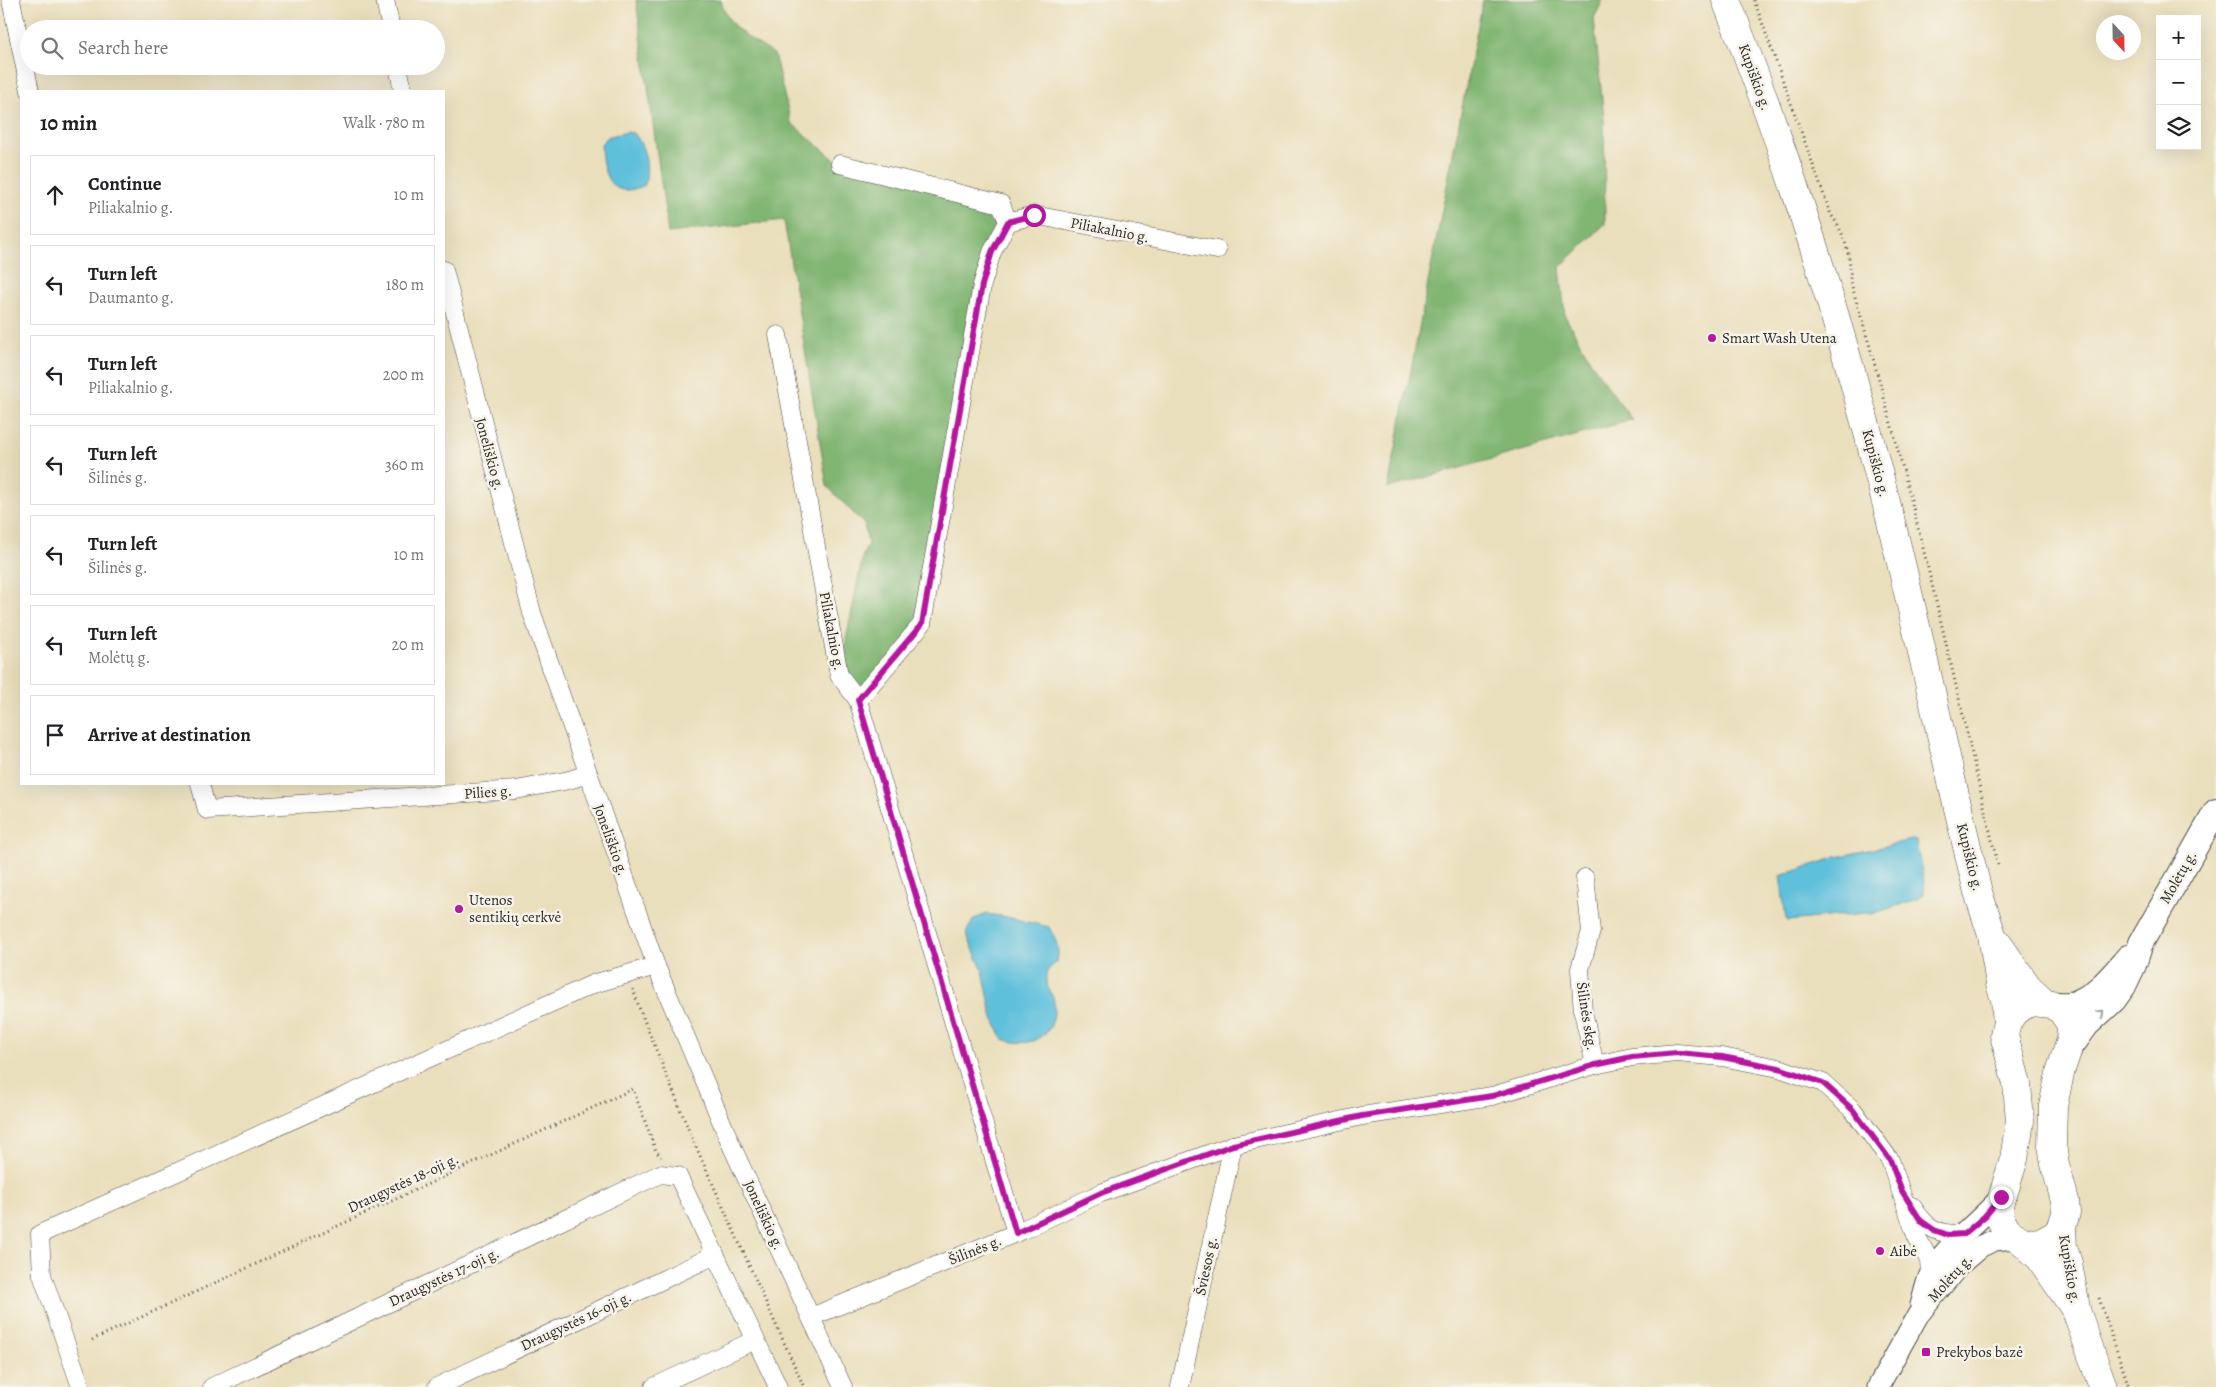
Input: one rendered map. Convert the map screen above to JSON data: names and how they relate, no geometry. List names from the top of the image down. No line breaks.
{"streets":{"highway":["Kupiškio g."],"main road":["Molėtų g."],"street":["Piliakalnio g.","Joneliškio g.","Pilies g.","Šilinės skg.","Šilinės g.","Šviesos g.","Draugystės 17-oji g.","Draugystės 16-oji g."],"path":["Draugystės 18-oji g."]},"crossings":[["Kupiškio g.","Molėtų g."],["Piliakalnio g.","Šilinės g."],["Joneliškio g.","Pilies g."],["Joneliškio g.","Šilinės g."],["Molėtų g.","Šilinės g."],["Šilinės skg.","Šilinės g."],["Draugystės 18-oji g.","Draugystės 17-oji g."],["Šilinės g.","Šviesos g."]],"places":{"other":["Smart Wash Utena","Utenos sentikių cerkvė","Aibė"],"transit":["Prekybos bazė"]},"north":"bottom","page":{"map_buttons":["+","−"],"search":"Search here","heading":["10 min","Walk · 780 m"],"list":[["Continue","Piliakalnio g.","10 m"],["Turn left","Daumanto g.","180 m"],["Turn left","Piliakalnio g.","200 m"],["Turn left","Šilinės g.","360 m"],["Turn left","Šilinės g.","10 m"],["Turn left","Molėtų g.","20 m"],"Arrive at destination"]}}
